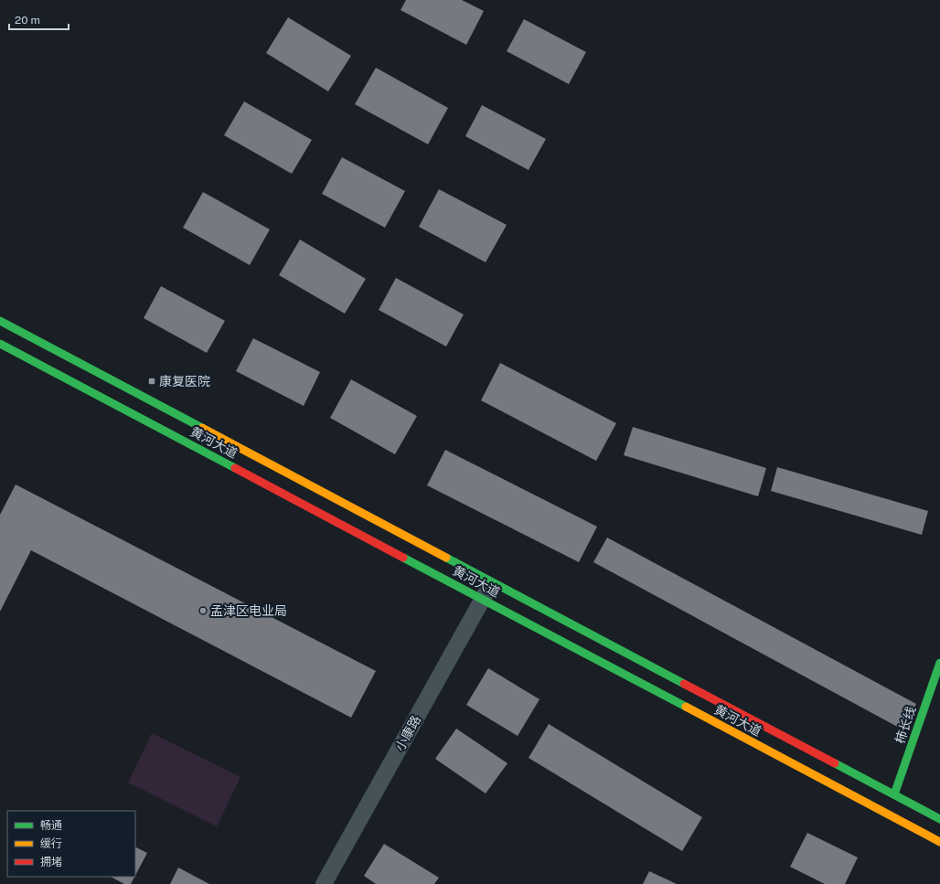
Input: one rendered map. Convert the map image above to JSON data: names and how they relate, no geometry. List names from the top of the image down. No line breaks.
{"streets":{"main road":["黄河大道","柿长线"],"street":["小康路"]},"crossings":[["黄河大道","柿长线"],["黄河大道","小康路"]],"places":{"transit":["康复医院"],"other":["孟津区电业局"]},"legend":["畅通","缓行","拥堵"],"scale_bar":"20 m"}
